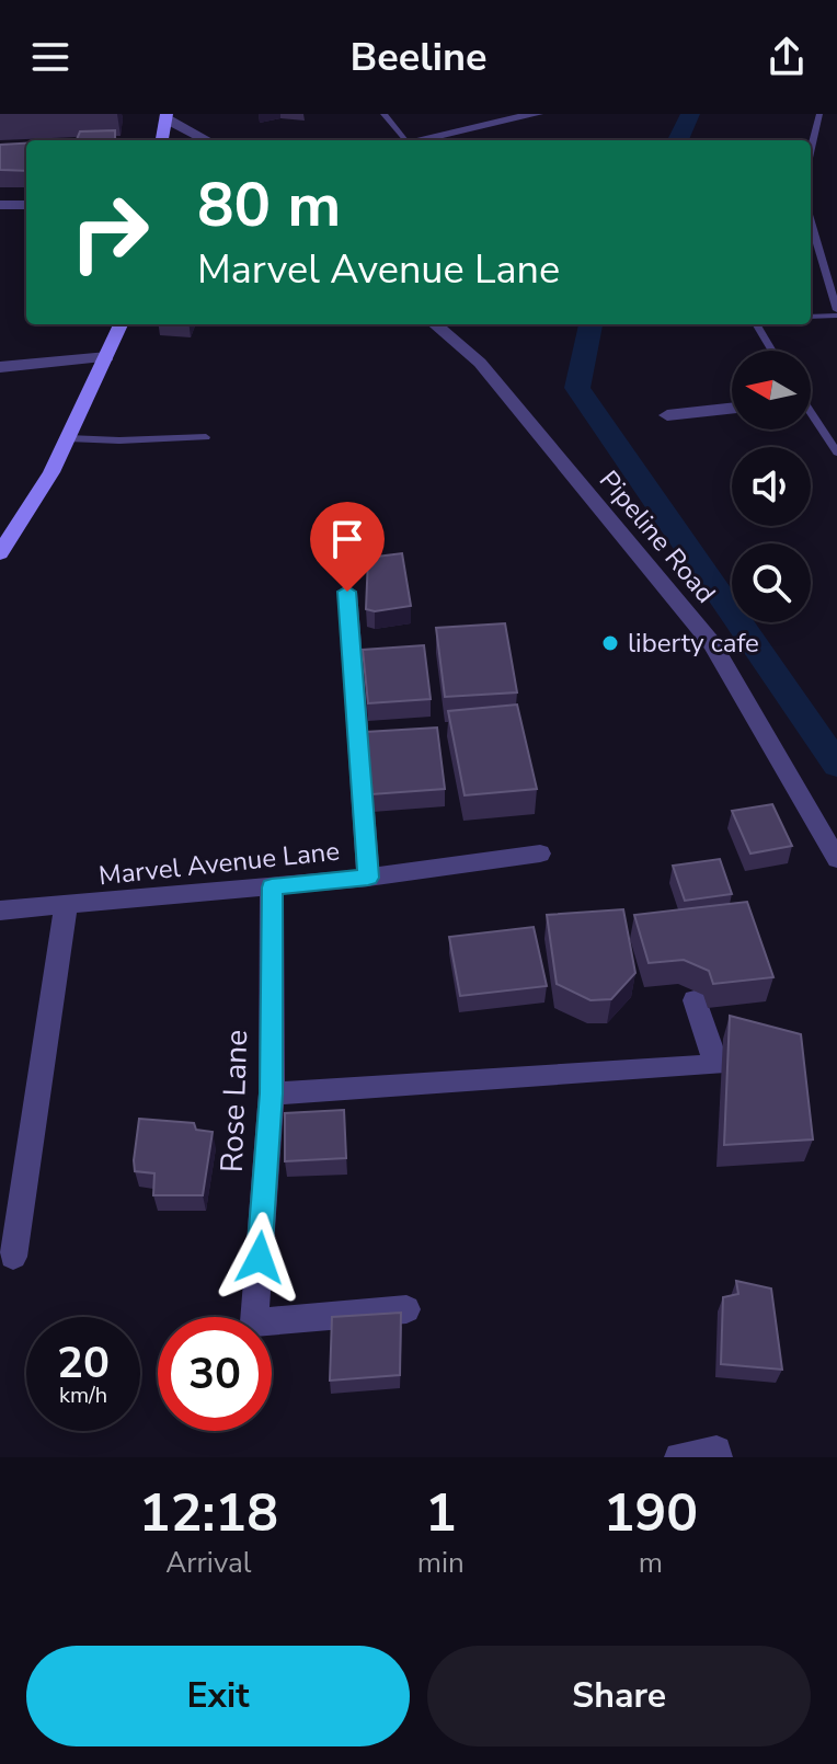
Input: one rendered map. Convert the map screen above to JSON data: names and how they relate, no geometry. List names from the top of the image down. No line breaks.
{"streets":{"street":["Pipeline Road","Marvel Avenue Lane","Rose Lane"]},"crossings":[["Marvel Avenue Lane","Rose Lane"]],"places":["liberty cafe"],"north":"left","page":{"header":"Beeline","turn":["80 m","Marvel Avenue Lane"],"speed":"20 km/h","limit":"30","eta":["12:18","Arrival","1","min","190","m"],"buttons":["Exit","Share"]}}
